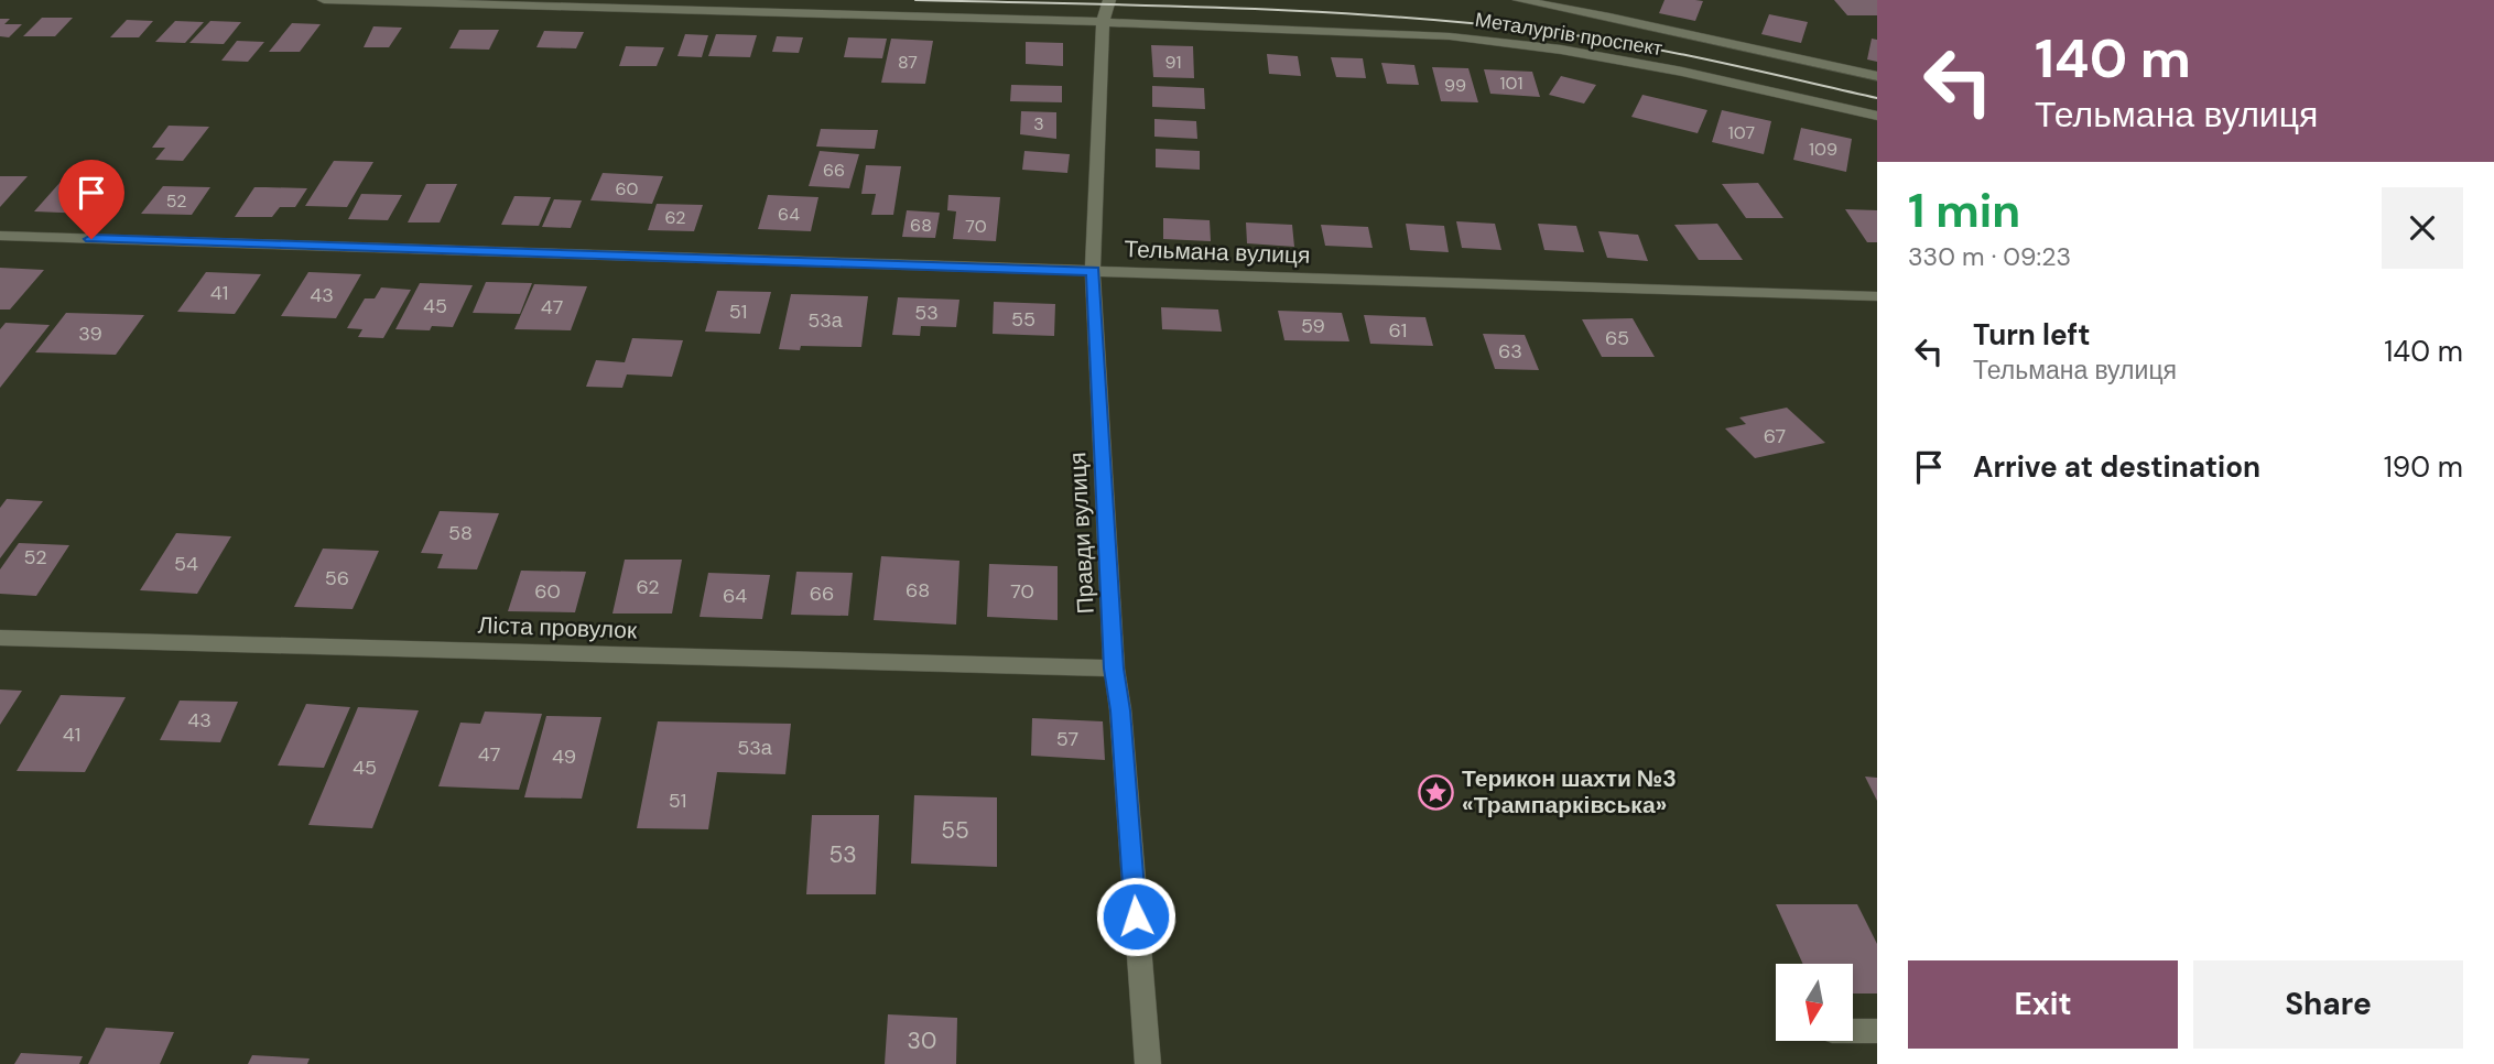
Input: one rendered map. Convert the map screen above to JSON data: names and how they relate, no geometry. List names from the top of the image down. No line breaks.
{"streets":{"street":["Металургів проспект","Тельмана вулиця","Правди вулиця","Ліста провулок"]},"crossings":[["Металургів проспект","Правди вулиця"],["Тельмана вулиця","Правди вулиця"],["Правди вулиця","Ліста провулок"]],"places":{"place":["Терикон шахти №3 «Трампарківська»"]},"house_numbers":["87","91","101","99","3","107","109","66","60","52","64","62","68","70","41","43","45","47","51","53","55","53а","59","61","39","65","63","67","58","52","54","56","62","68","60","70","66","64","43","41","57","53а","47","49","45","51","55","53","30"],"north":"bottom","page":{"turn":["140 m","Тельмана вулиця"],"heading":["1 min","330 m · 09:23"],"list":[{"name":"Turn left","note":"Тельмана вулиця","value":"140 m"},{"name":"Arrive at destination","value":"190 m"}],"buttons":["Exit","Share"]}}
